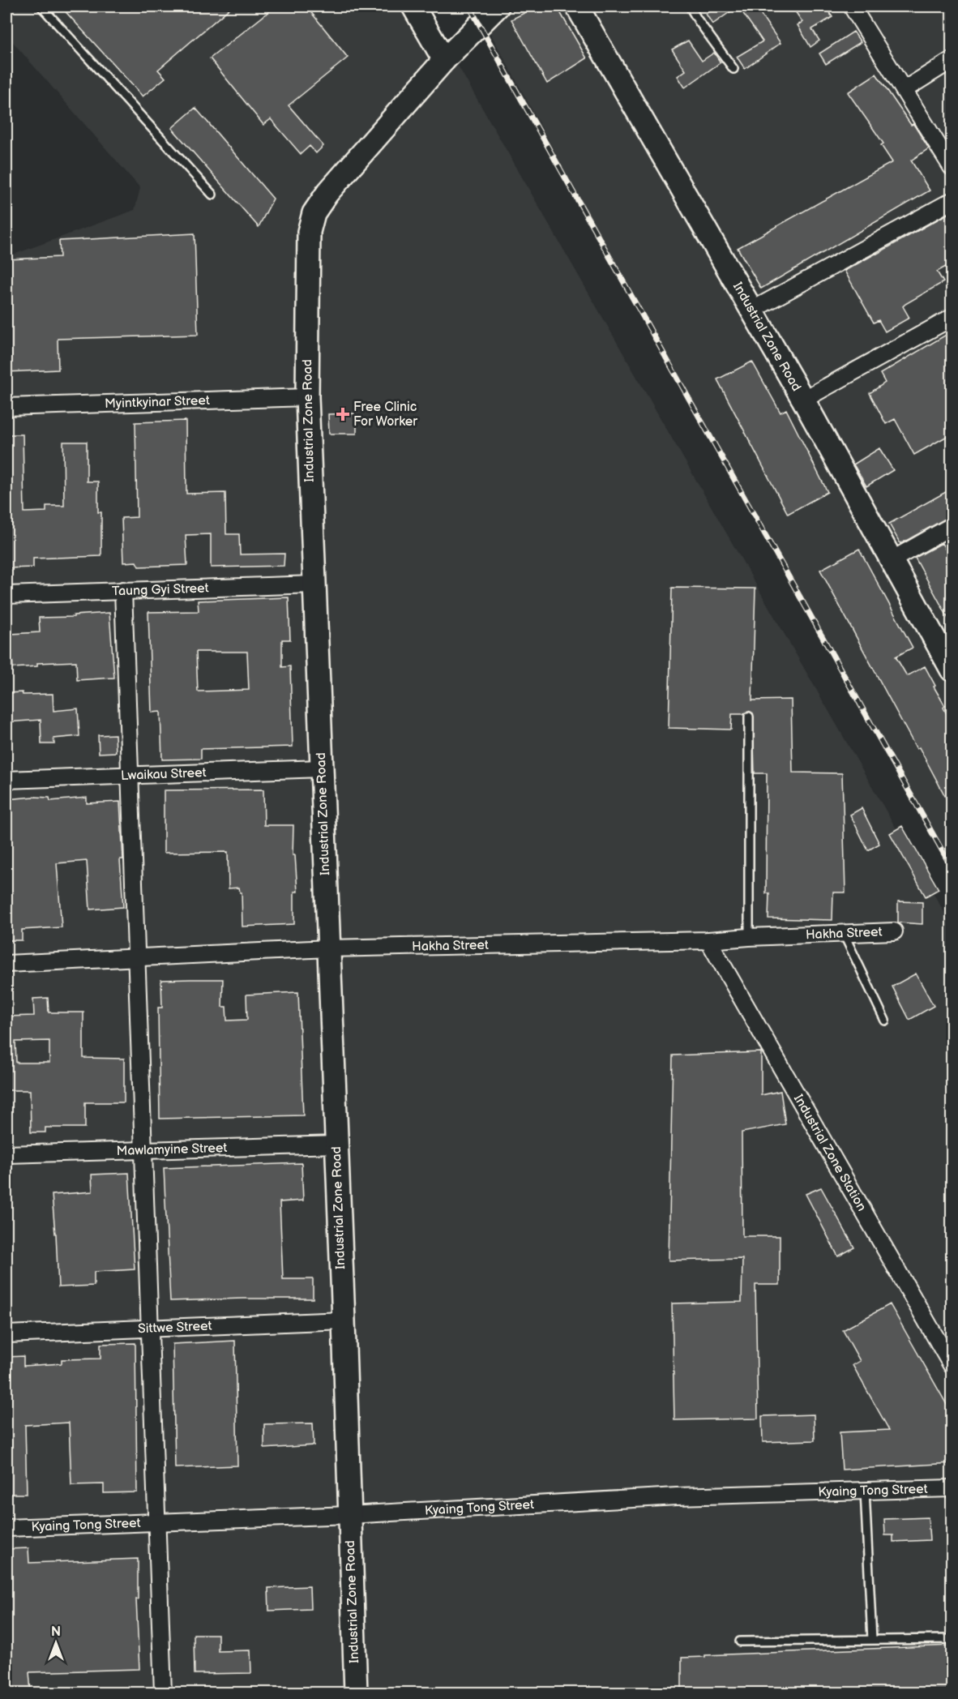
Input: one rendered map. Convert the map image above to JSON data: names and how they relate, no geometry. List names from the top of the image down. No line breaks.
{"streets":{"street":["Industrial Zone Road","Myintkyinar Street","Taung Gyi Street","Lwaikau Street","Hakha Street","Mawlamyine Street","Industrial Zone Station","Sittwe Street","Kyaing Tong Street"]},"crossings":[["Industrial Zone Road","Myintkyinar Street"],["Industrial Zone Road","Taung Gyi Street"],["Industrial Zone Road","Lwaikau Street"],["Industrial Zone Road","Hakha Street"],["Industrial Zone Road","Mawlamyine Street"],["Industrial Zone Road","Sittwe Street"],["Industrial Zone Road","Kyaing Tong Street"],["Hakha Street","Industrial Zone Station"]],"places":{"health":["Free Clinic For Worker"]},"north":"top"}
